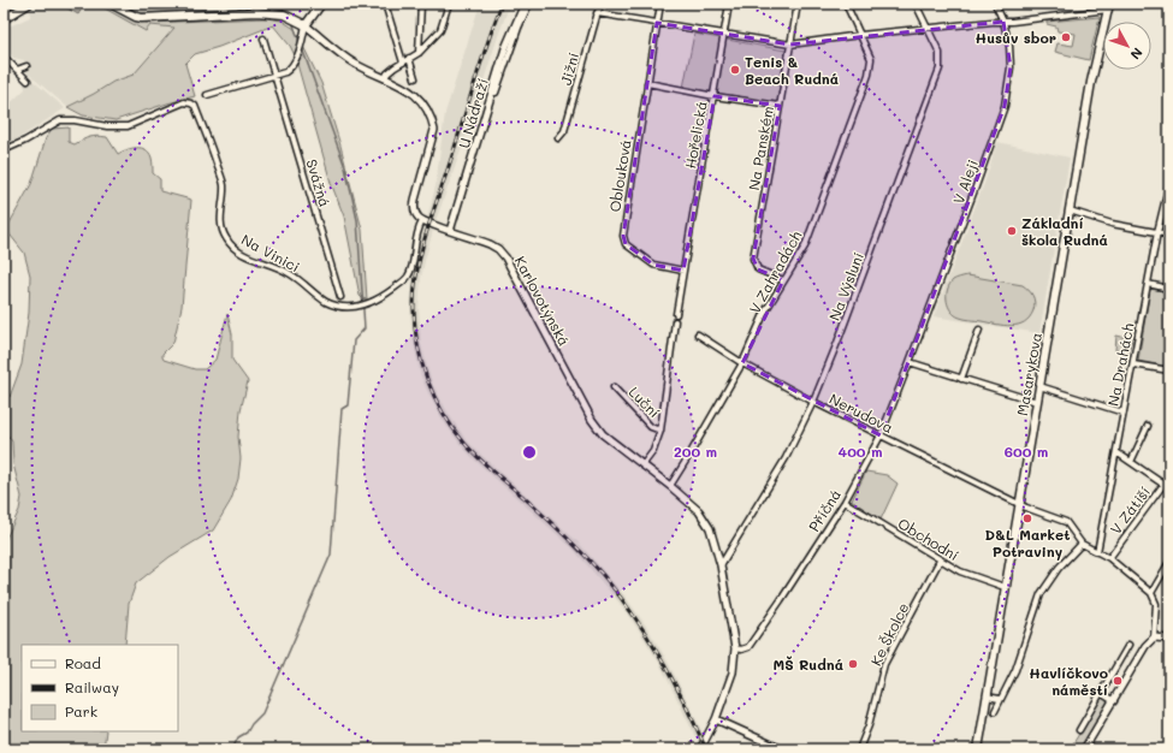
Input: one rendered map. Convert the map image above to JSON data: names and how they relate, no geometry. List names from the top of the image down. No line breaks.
{"streets":{"main road":["Masarykova"],"street":["Jižní","U Nádraží","Hořelická","Na Panském","Oblouková","V Aleji","Svážná","Na Vinici","V Zahradách","Na Výsluní","Karlovotýnská","Na Drahách","Luční","Nerudova","Příčná","V Zátiší","Obchodní","Ke Školce"]},"crossings":[["U Nádraží","Karlovotýnská"],["Hořelická","Oblouková"],["Na Panském","V Zahradách"],["V Aleji","Příčná"],["Na Vinici","Karlovotýnská"],["V Zahradách","Karlovotýnská"],["V Zahradách","Nerudova"],["Na Výsluní","Karlovotýnská"],["Na Výsluní","Nerudova"],["Karlovotýnská","Příčná"],["Masarykova","Nerudova"],["Masarykova","Obchodní"],["Nerudova","Příčná"],["Příčná","Obchodní"],["Obchodní","Ke Školce"]],"places":["Husův sbor","Tenis & Beach Rudná","Základní škola Rudná","D&L Market Potraviny","MŠ Rudná","Havlíčkovo náměstí"],"legend":["Road","Railway","Park"],"north":"bottom right","rings":["200 m","400 m","600 m"]}
